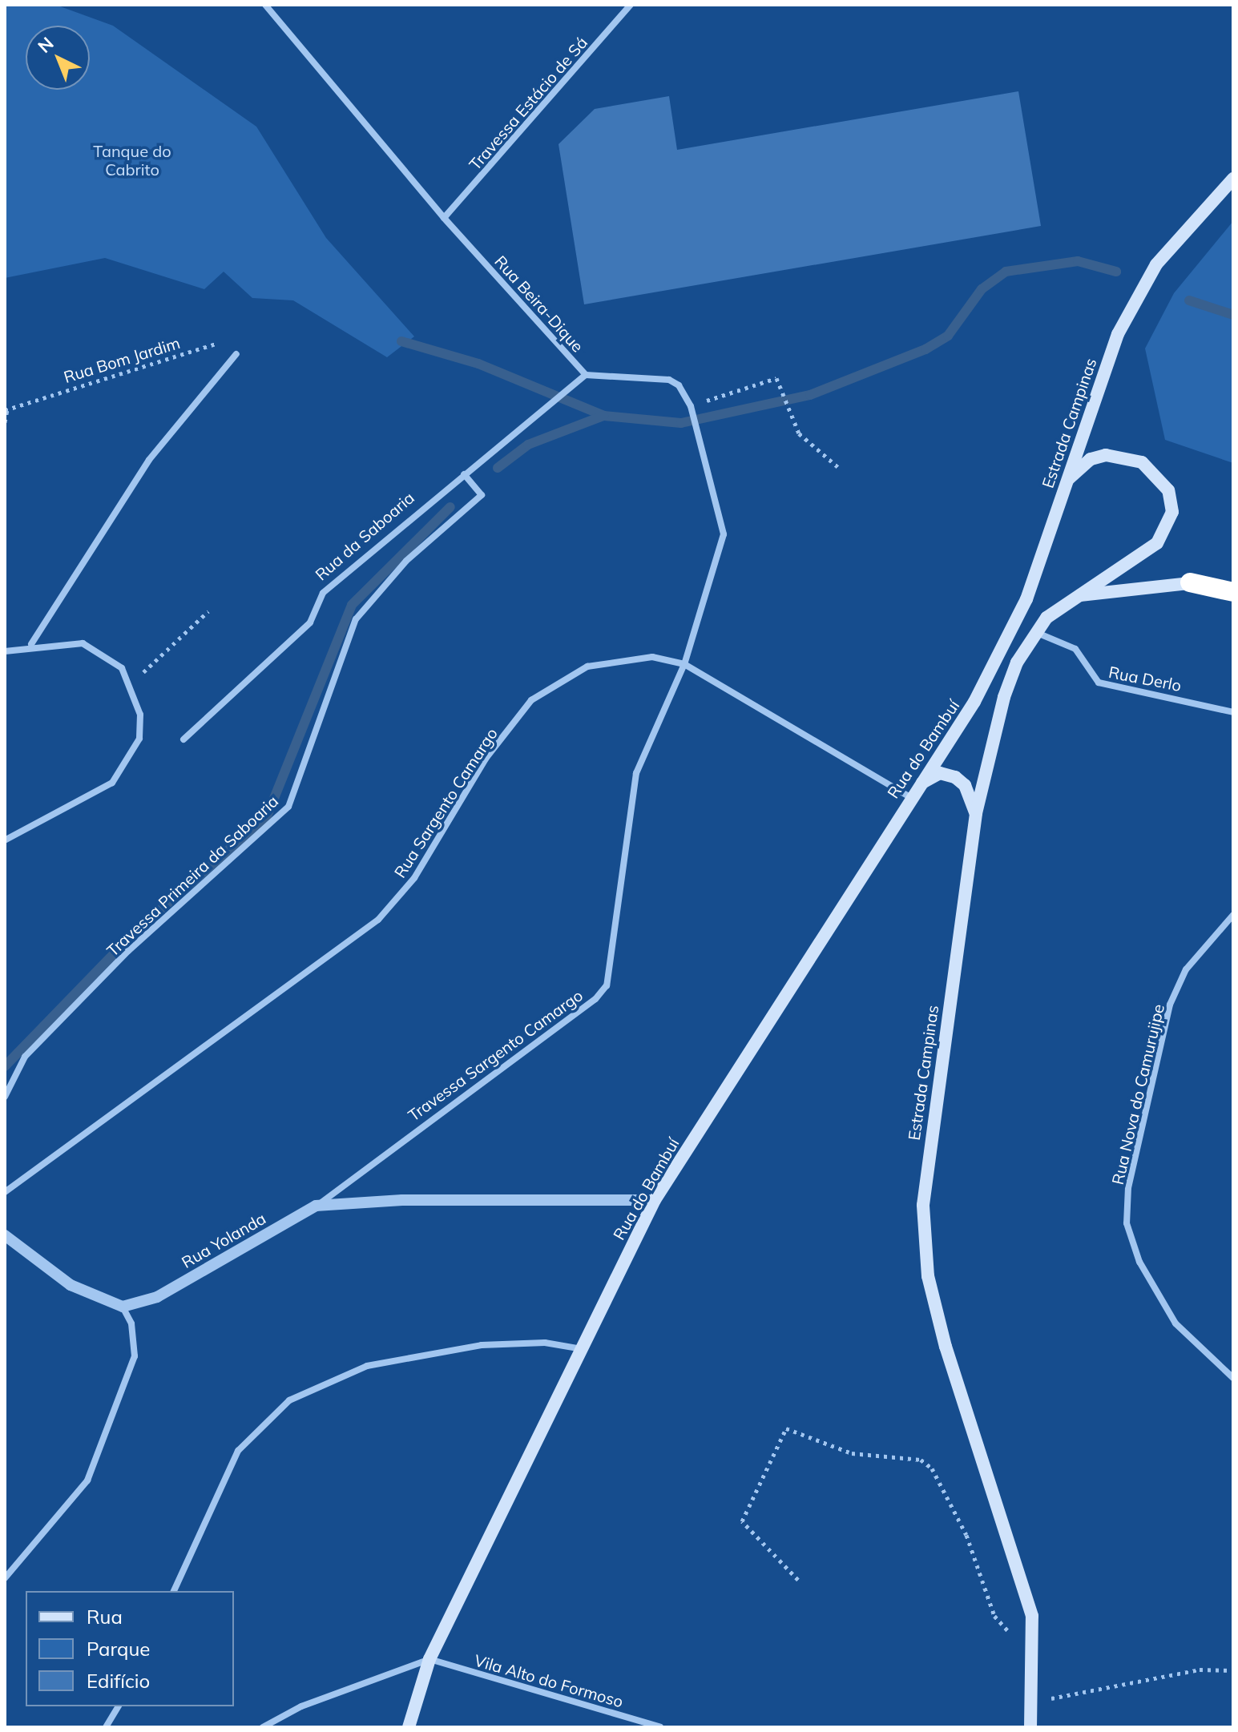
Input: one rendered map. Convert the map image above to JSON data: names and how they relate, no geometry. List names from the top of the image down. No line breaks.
{"streets":{"main road":["Estrada Campinas","Rua do Bambuí"],"street":["Travessa Estácio de Sá","Rua Beira-Dique","Rua da Saboaria","Rua Derlo","Rua Sargento Camargo","Travessa Primeira da Saboaria","Travessa Sargento Camargo","Rua Nova do Camurujipe","Rua Yolanda","Vila Alto do Formoso"],"path":["Rua Bom Jardim"]},"crossings":[["Travessa Estácio de Sá","Rua Beira-Dique"],["Rua Beira-Dique","Rua da Saboaria"],["Rua Beira-Dique","Travessa Sargento Camargo"],["Estrada Campinas","Rua Derlo"],["Estrada Campinas","Rua do Bambuí"],["Rua da Saboaria","Travessa Primeira da Saboaria"],["Rua do Bambuí","Rua Sargento Camargo"],["Rua do Bambuí","Rua Yolanda"],["Rua do Bambuí","Vila Alto do Formoso"],["Rua Sargento Camargo","Travessa Sargento Camargo"],["Travessa Sargento Camargo","Rua Yolanda"]],"parks":["Tanque do Cabrito"],"legend":["Rua","Parque","Edifício"],"north":"top left"}
